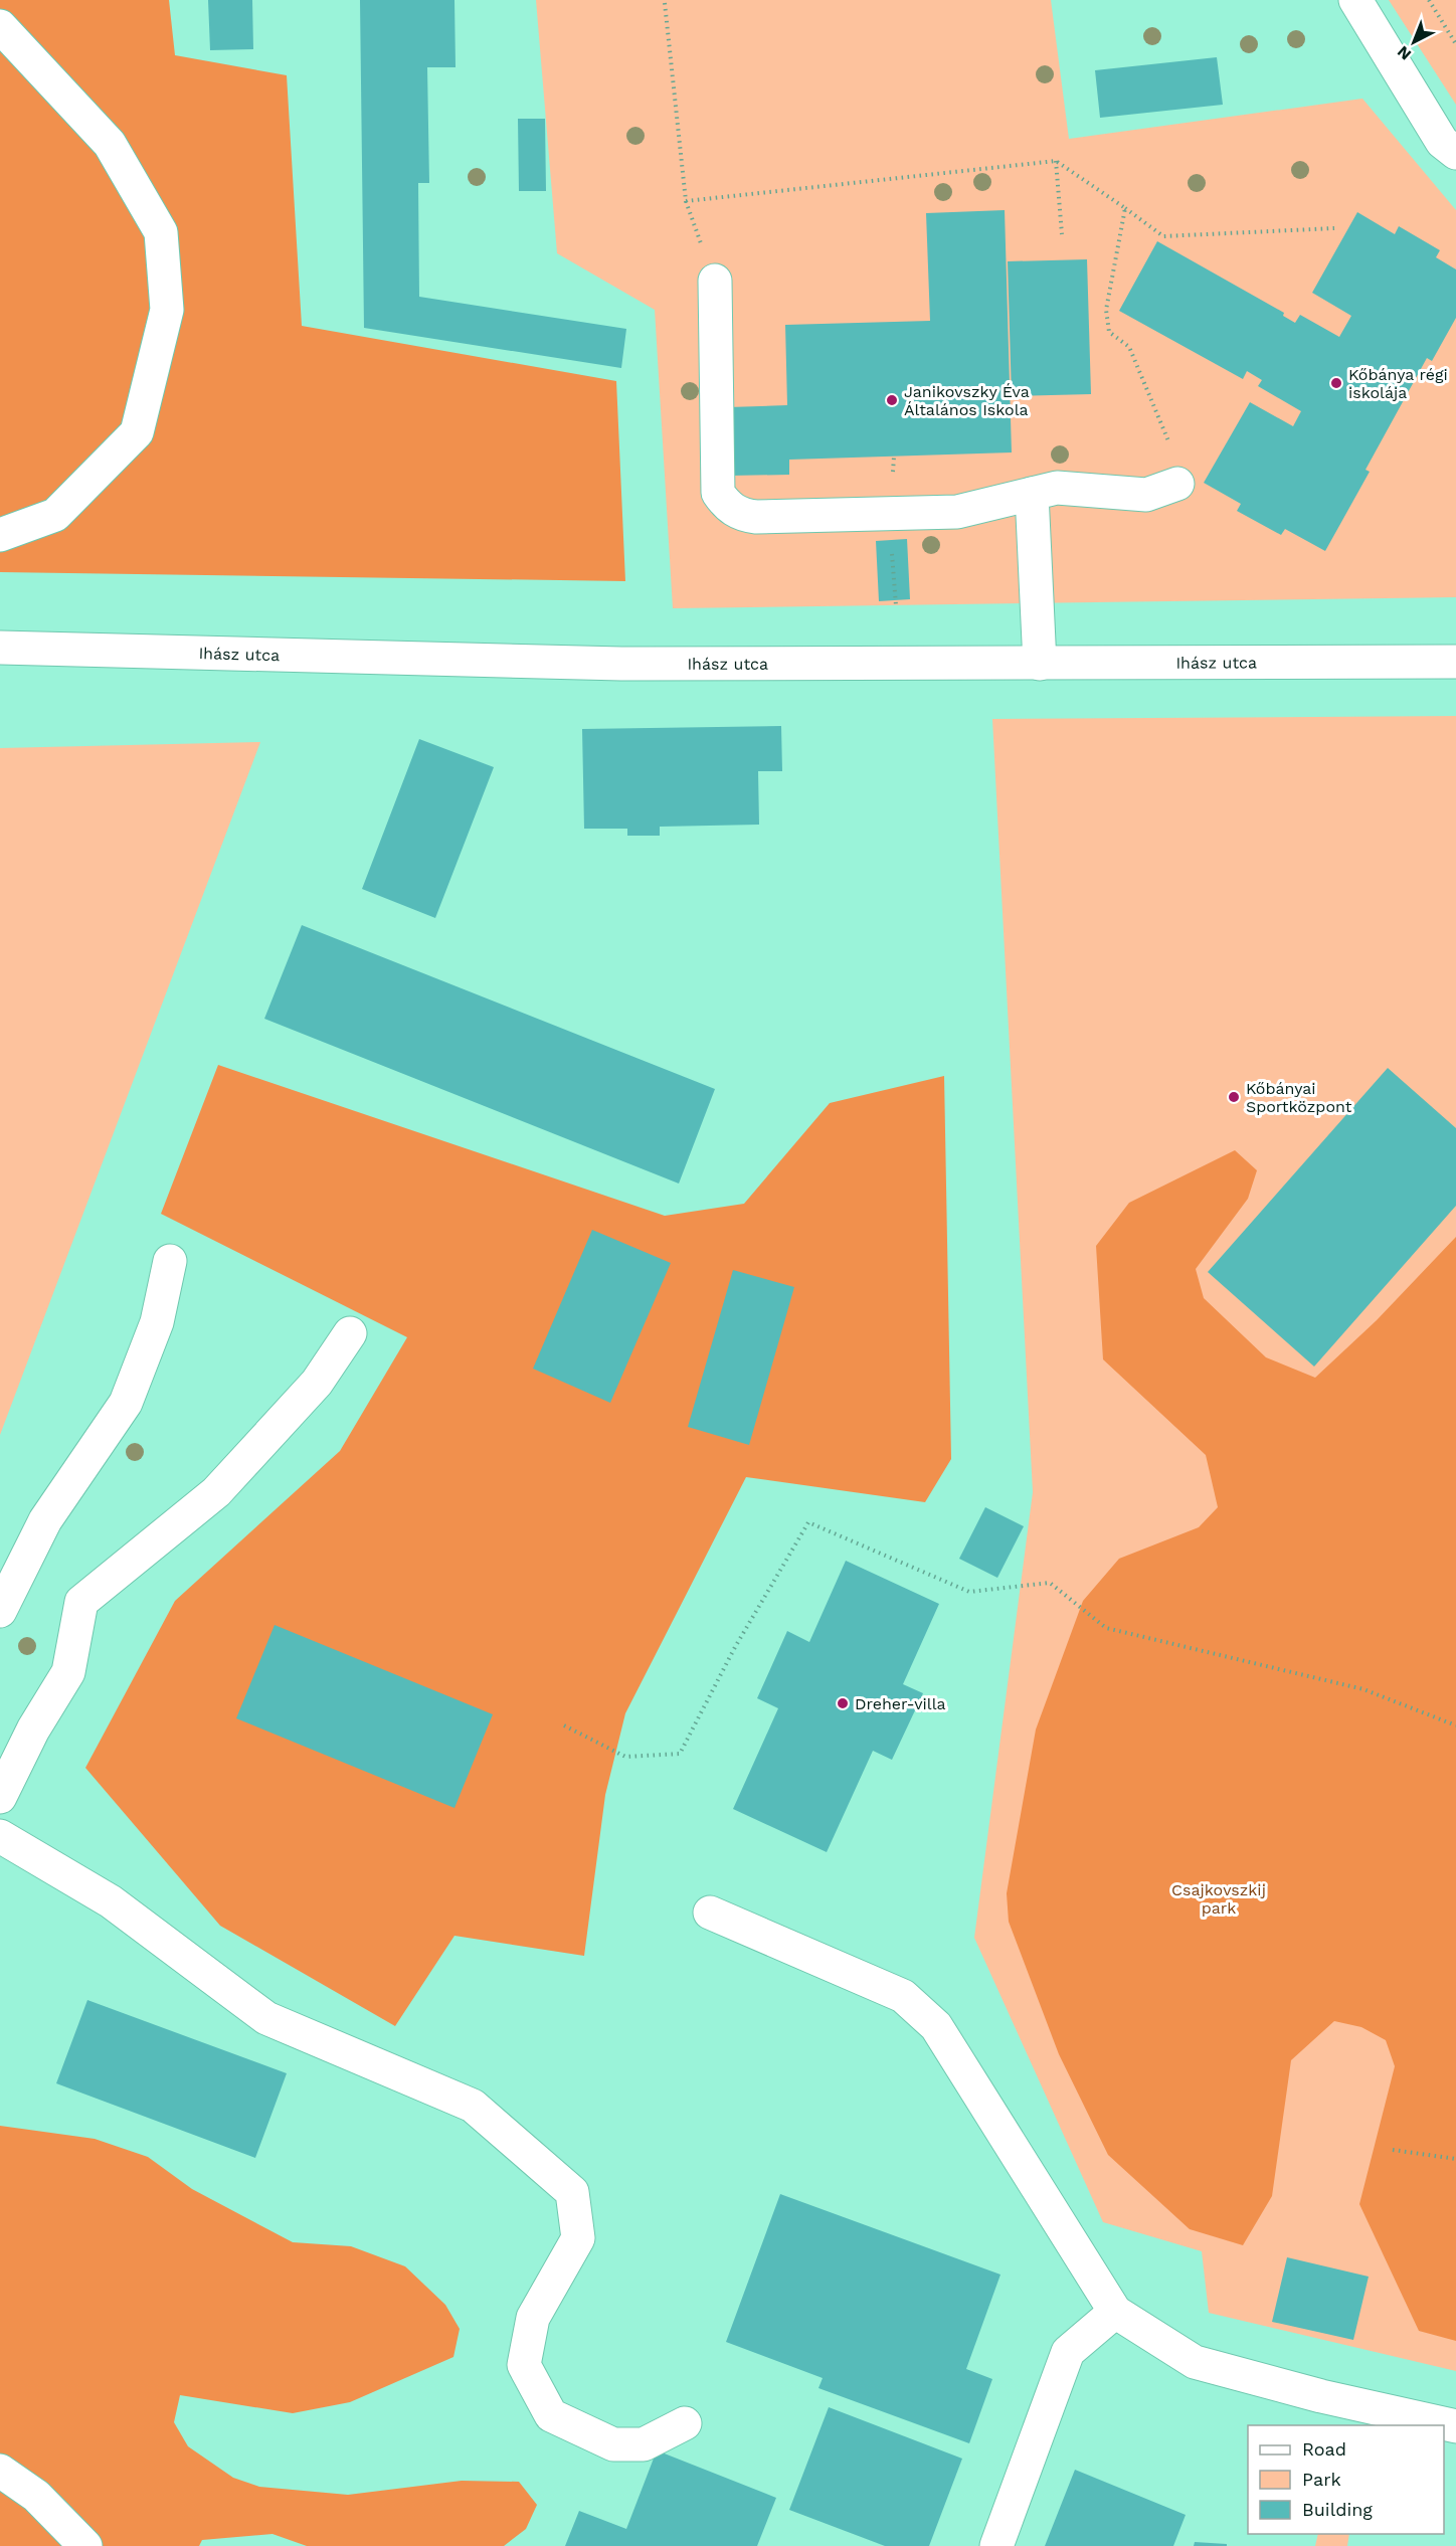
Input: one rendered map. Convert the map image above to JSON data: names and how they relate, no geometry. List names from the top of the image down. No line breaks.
{"streets":{"street":["Ihász utca"]},"parks":["Csajkovszkij park"],"places":["Kőbánya régi iskolája","Janikovszky Éva Általános Iskola","Kőbányai Sportközpont","Dreher-villa"],"legend":["Road","Park","Building"],"north":"bottom left"}
